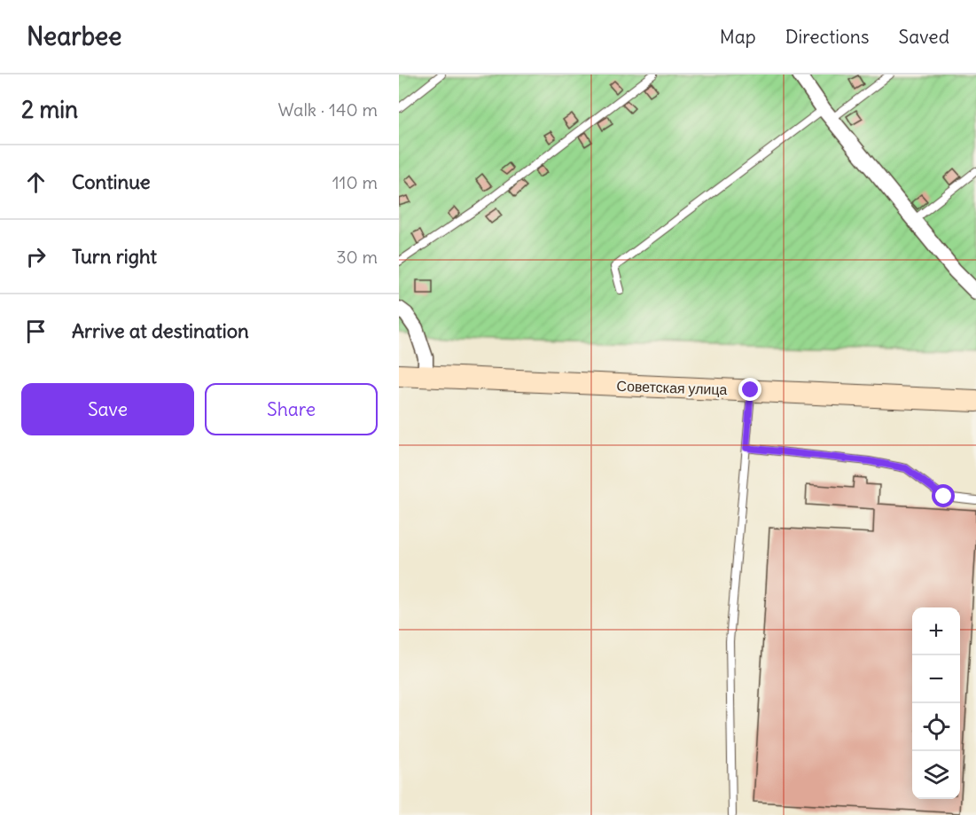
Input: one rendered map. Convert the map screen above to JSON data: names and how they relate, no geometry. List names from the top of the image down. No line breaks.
{"streets":{"main road":["Советская улица"]},"page":{"header":"Nearbee","nav":["Map","Directions","Saved"],"heading":["2 min","Walk · 140 m"],"list":[["Continue","110 m"],["Turn right","30 m"],"Arrive at destination"],"buttons":["Save","Share"],"map_buttons":["+","−"]}}
